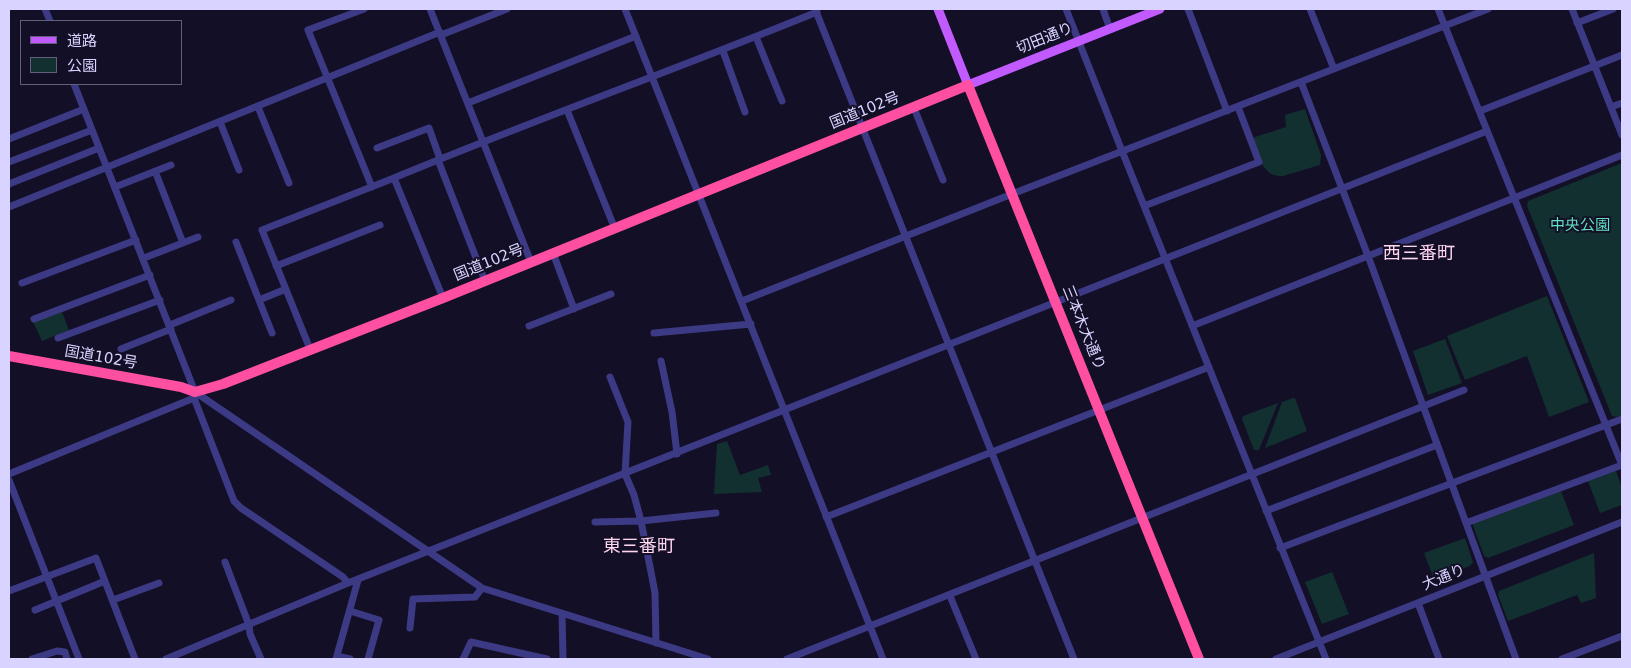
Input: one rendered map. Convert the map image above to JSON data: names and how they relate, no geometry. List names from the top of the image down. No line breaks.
{"streets":{"highway":["国道102号","三本木大通り"],"main road":["切田通り"],"street":["大通り"]},"crossings":[["切田通り","国道102号"],["切田通り","三本木大通り"],["国道102号","三本木大通り"]],"districts":["西三番町","東三番町"],"parks":["中央公園"],"legend":["道路","公園"]}
